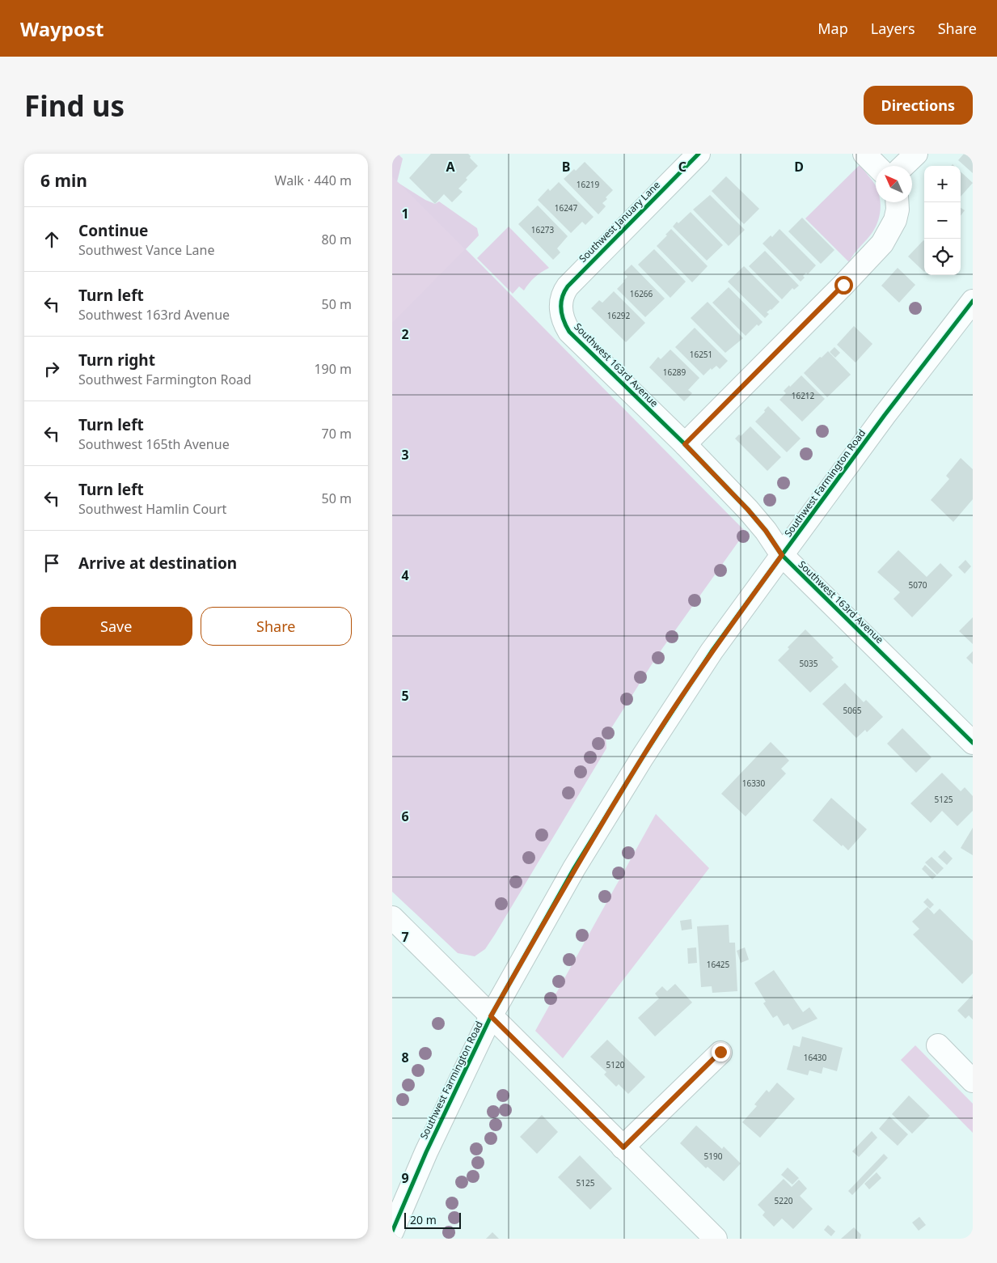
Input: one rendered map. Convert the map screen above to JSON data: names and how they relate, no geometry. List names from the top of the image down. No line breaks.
{"streets":{"street":["Southwest January Lane","Southwest 163rd Avenue","Southwest Farmington Road"]},"crossings":[["Southwest January Lane","Southwest 163rd Avenue"],["Southwest 163rd Avenue","Southwest Farmington Road"]],"house_numbers":["16219","16247","16273","16266","16292","16251","16289","16212","5070","5035","5065","16330","5125","16425","16430","5120","5190","5125","5220"],"scale_bar":"20 m","north":"top left","page":{"header":"Waypost","nav":["Map","Layers","Share"],"buttons":["Directions",["Save","Share"]],"title":"Find us","heading":["6 min","Walk · 440 m"],"map_buttons":["+","−"],"list":[["Continue","Southwest Vance Lane","80 m"],["Turn left","Southwest 163rd Avenue","50 m"],["Turn right","Southwest Farmington Road","190 m"],["Turn left","Southwest 165th Avenue","70 m"],["Turn left","Southwest Hamlin Court","50 m"],"Arrive at destination"],"scale":"20 m"},"grid":{"columns":["A","B","C","D"],"rows":["1","2","3","4","5","6","7","8","9"]}}
